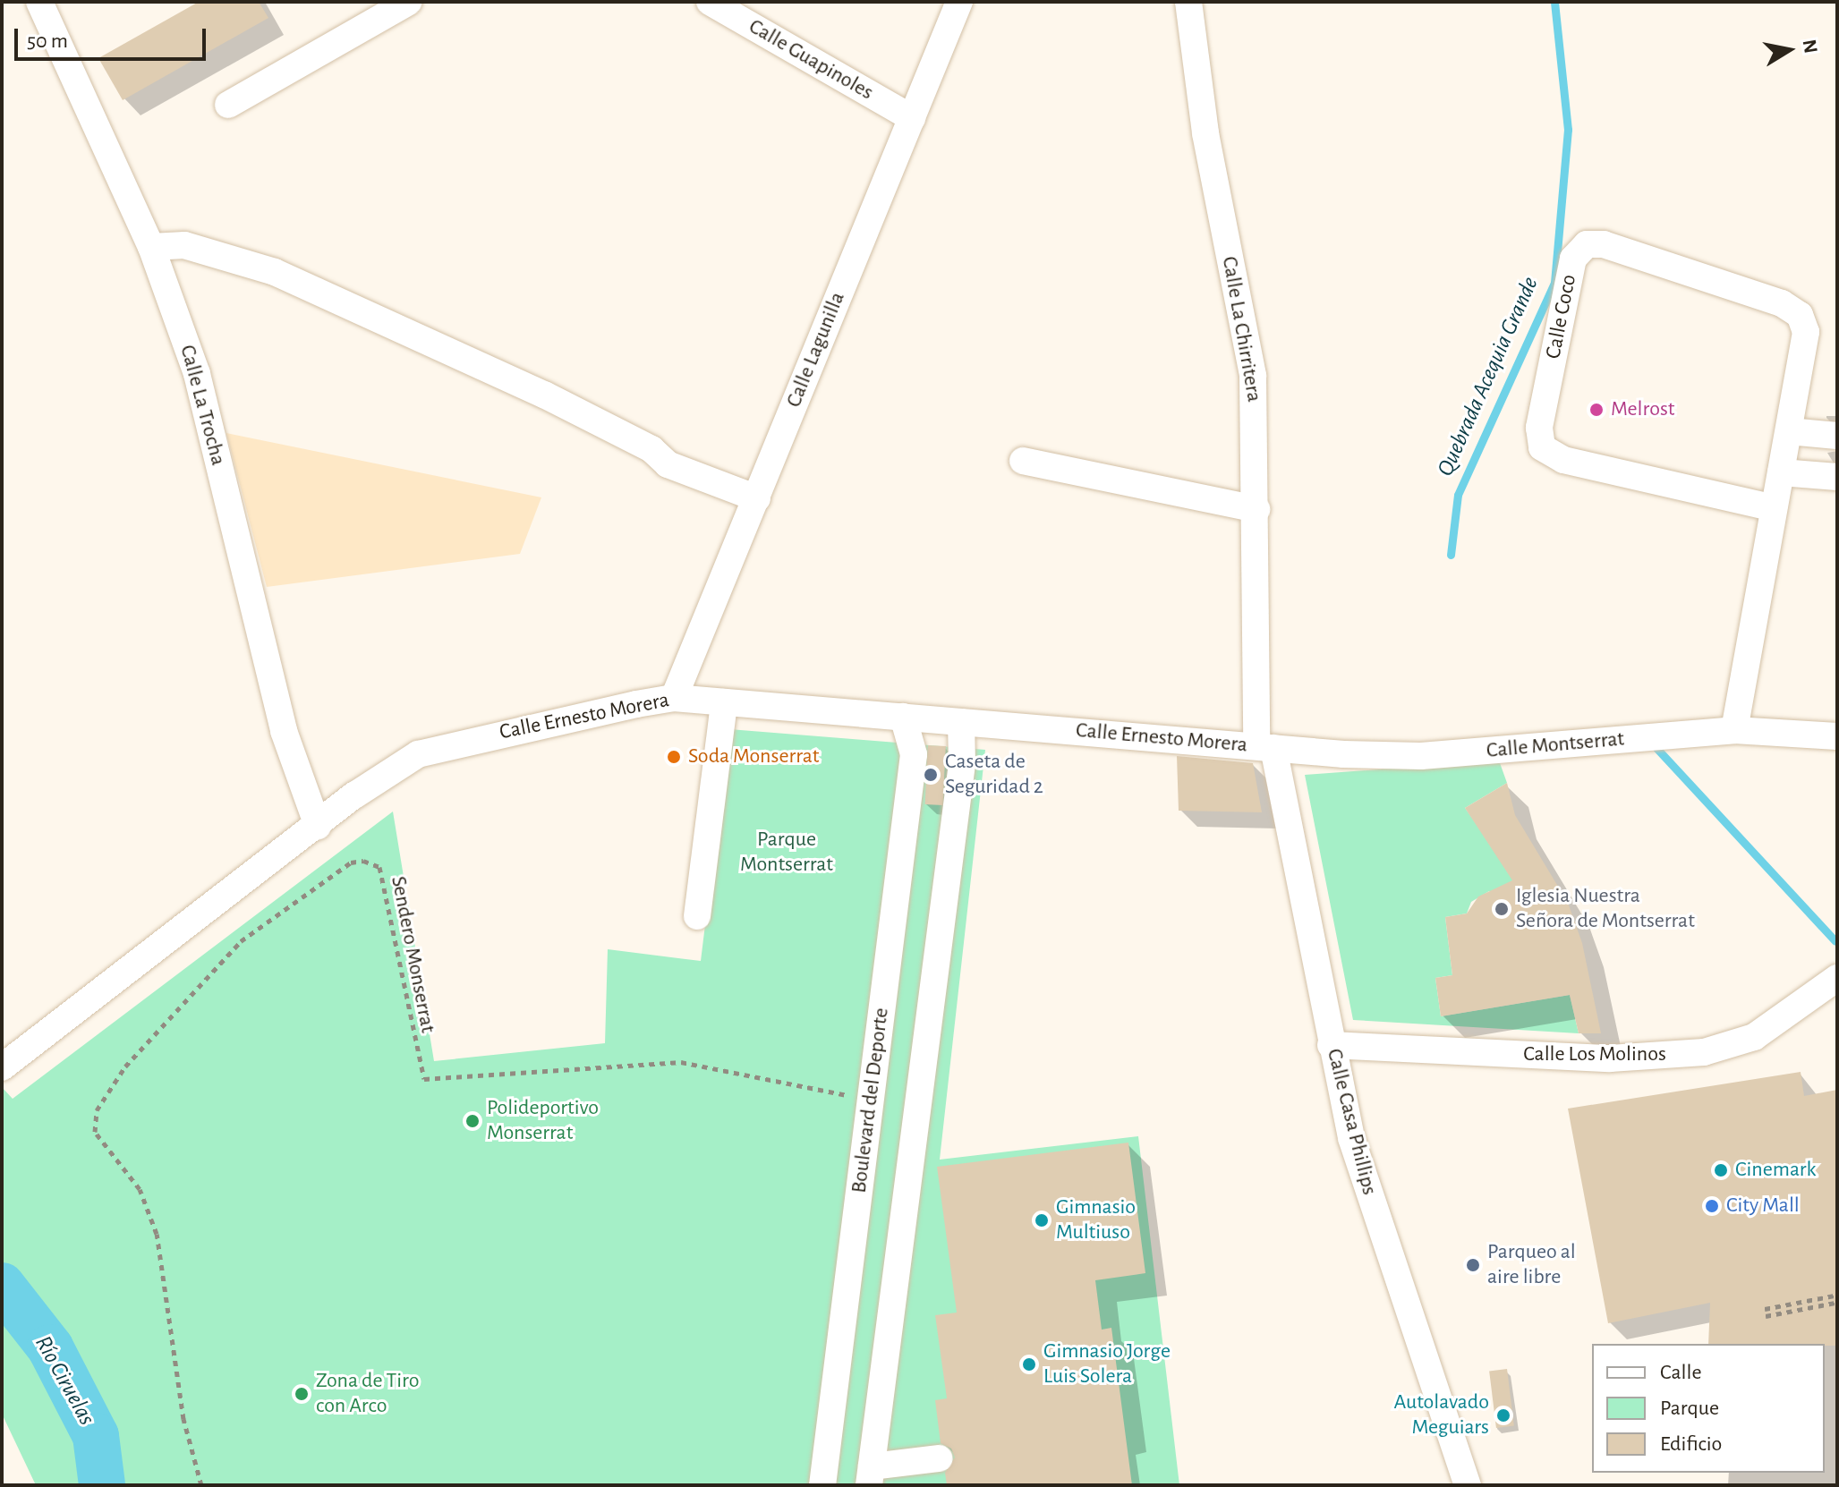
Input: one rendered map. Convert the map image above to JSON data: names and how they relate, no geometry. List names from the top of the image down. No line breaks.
{"streets":{"street":["Calle Guapinoles","Calle Coco","Calle La Chirritera","Calle Lagunilla","Calle La Trocha","Calle Ernesto Morera","Calle Montserrat","Calle Los Molinos","Boulevard del Deporte","Calle Casa Phillips"],"path":["Sendero Monserrat"]},"crossings":[["Calle Guapinoles","Calle Lagunilla"],["Calle Coco","Calle Montserrat"],["Calle La Chirritera","Calle Ernesto Morera"],["Calle La Chirritera","Calle Montserrat"],["Calle La Chirritera","Calle Casa Phillips"],["Calle Lagunilla","Calle Ernesto Morera"],["Calle La Trocha","Calle Ernesto Morera"],["Calle Ernesto Morera","Calle Montserrat"],["Calle Ernesto Morera","Boulevard del Deporte"],["Calle Ernesto Morera","Calle Casa Phillips"],["Calle Montserrat","Calle Casa Phillips"],["Sendero Monserrat","Boulevard del Deporte"],["Calle Los Molinos","Calle Casa Phillips"]],"water":["Quebrada Acequia Grande","Río Ciruelas"],"parks":["Parque Montserrat"],"places":["Melrost","Soda Monserrat","Caseta de Seguridad 2","Iglesia Nuestra Señora de Montserrat","Polideportivo Monserrat","Cinemark","City Mall","Gimnasio Multiuso","Parqueo al aire libre","Gimnasio Jorge Luis Solera","Zona de Tiro con Arco","Autolavado Meguiars"],"legend":["Calle","Parque","Edificio"],"scale_bar":"50 m","north":"right"}
